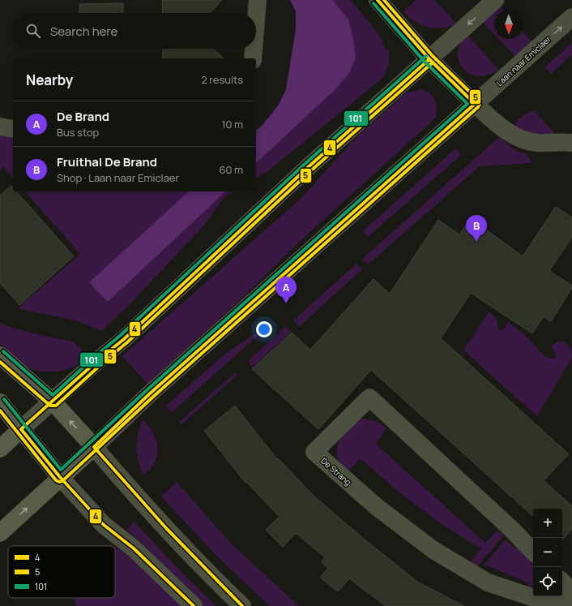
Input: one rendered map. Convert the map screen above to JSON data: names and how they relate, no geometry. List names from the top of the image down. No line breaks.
{"streets":{"main road":["Laan naar Emiclaer"],"street":["De Strang"]},"lines":["transit line 4","transit line 5","transit line 101"],"legend":["4","5","101"],"north":"bottom","page":{"search":"Search here","heading":["Nearby","2 results"],"list":[{"mark":"A","name":"De Brand","note":"Bus stop","value":"10 m"},{"mark":"B","name":"Fruithal De Brand","note":"Shop · Laan naar Emiclaer","value":"60 m"}],"pins":["B","A"],"map_buttons":["+","−"]}}
